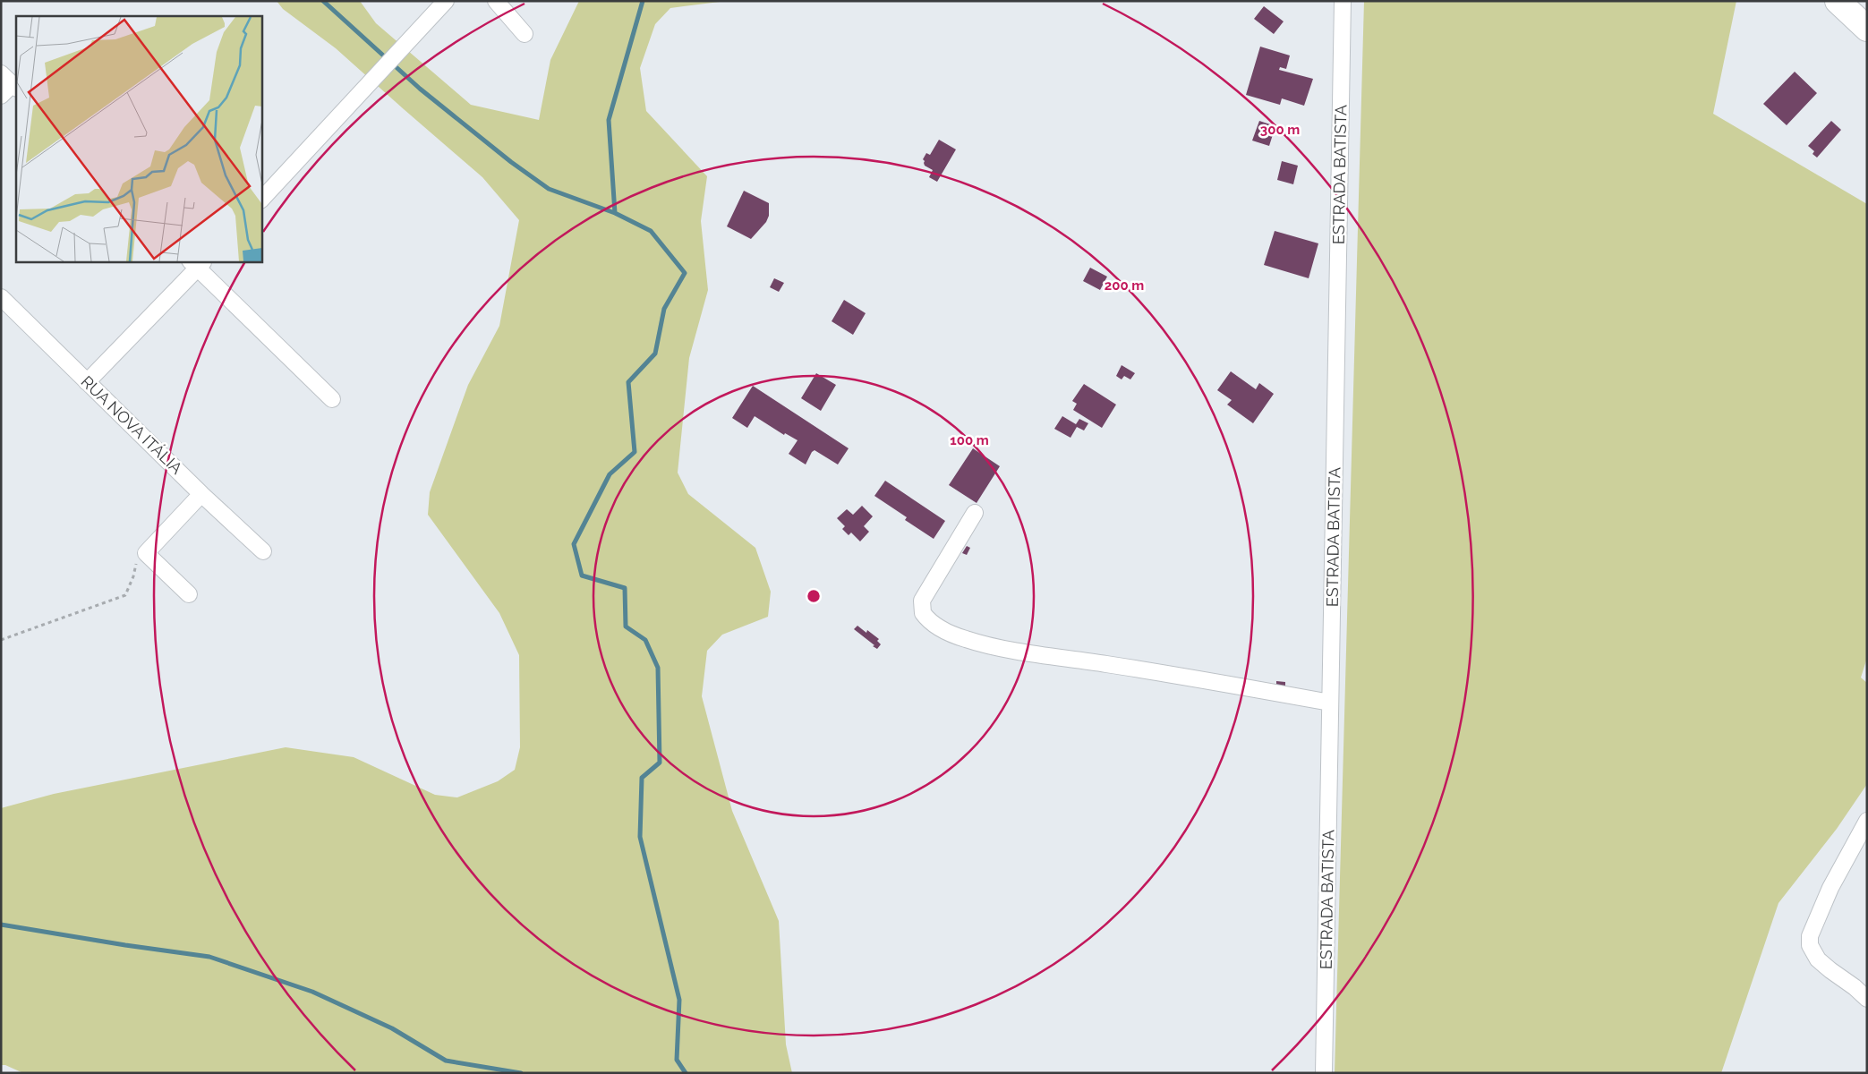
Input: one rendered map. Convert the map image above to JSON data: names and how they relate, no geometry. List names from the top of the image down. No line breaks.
{"streets":{"street":["ESTRADA BATISTA","RUA NOVA ITÁLIA"]},"rings":["300 m","200 m","100 m"]}
